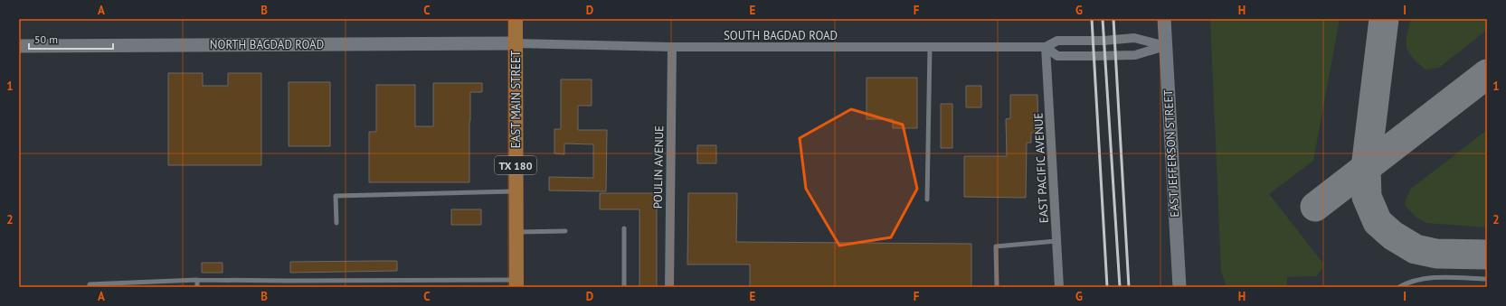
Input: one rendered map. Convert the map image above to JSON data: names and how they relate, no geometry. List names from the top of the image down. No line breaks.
{"streets":{"main road":["EAST MAIN STREET","TX 180"],"street":["SOUTH BAGDAD ROAD","NORTH BAGDAD ROAD","EAST JEFFERSON STREET","POULIN AVENUE","EAST PACIFIC AVENUE"]},"crossings":[["SOUTH BAGDAD ROAD","NORTH BAGDAD ROAD"],["SOUTH BAGDAD ROAD","EAST MAIN STREET"],["SOUTH BAGDAD ROAD","EAST JEFFERSON STREET"],["SOUTH BAGDAD ROAD","POULIN AVENUE"],["SOUTH BAGDAD ROAD","EAST PACIFIC AVENUE"],["NORTH BAGDAD ROAD","EAST MAIN STREET"]],"scale_bar":"50 m","grid":{"columns":["A","B","C","D","E","F","G","H","I"],"rows":["1","2"]}}
